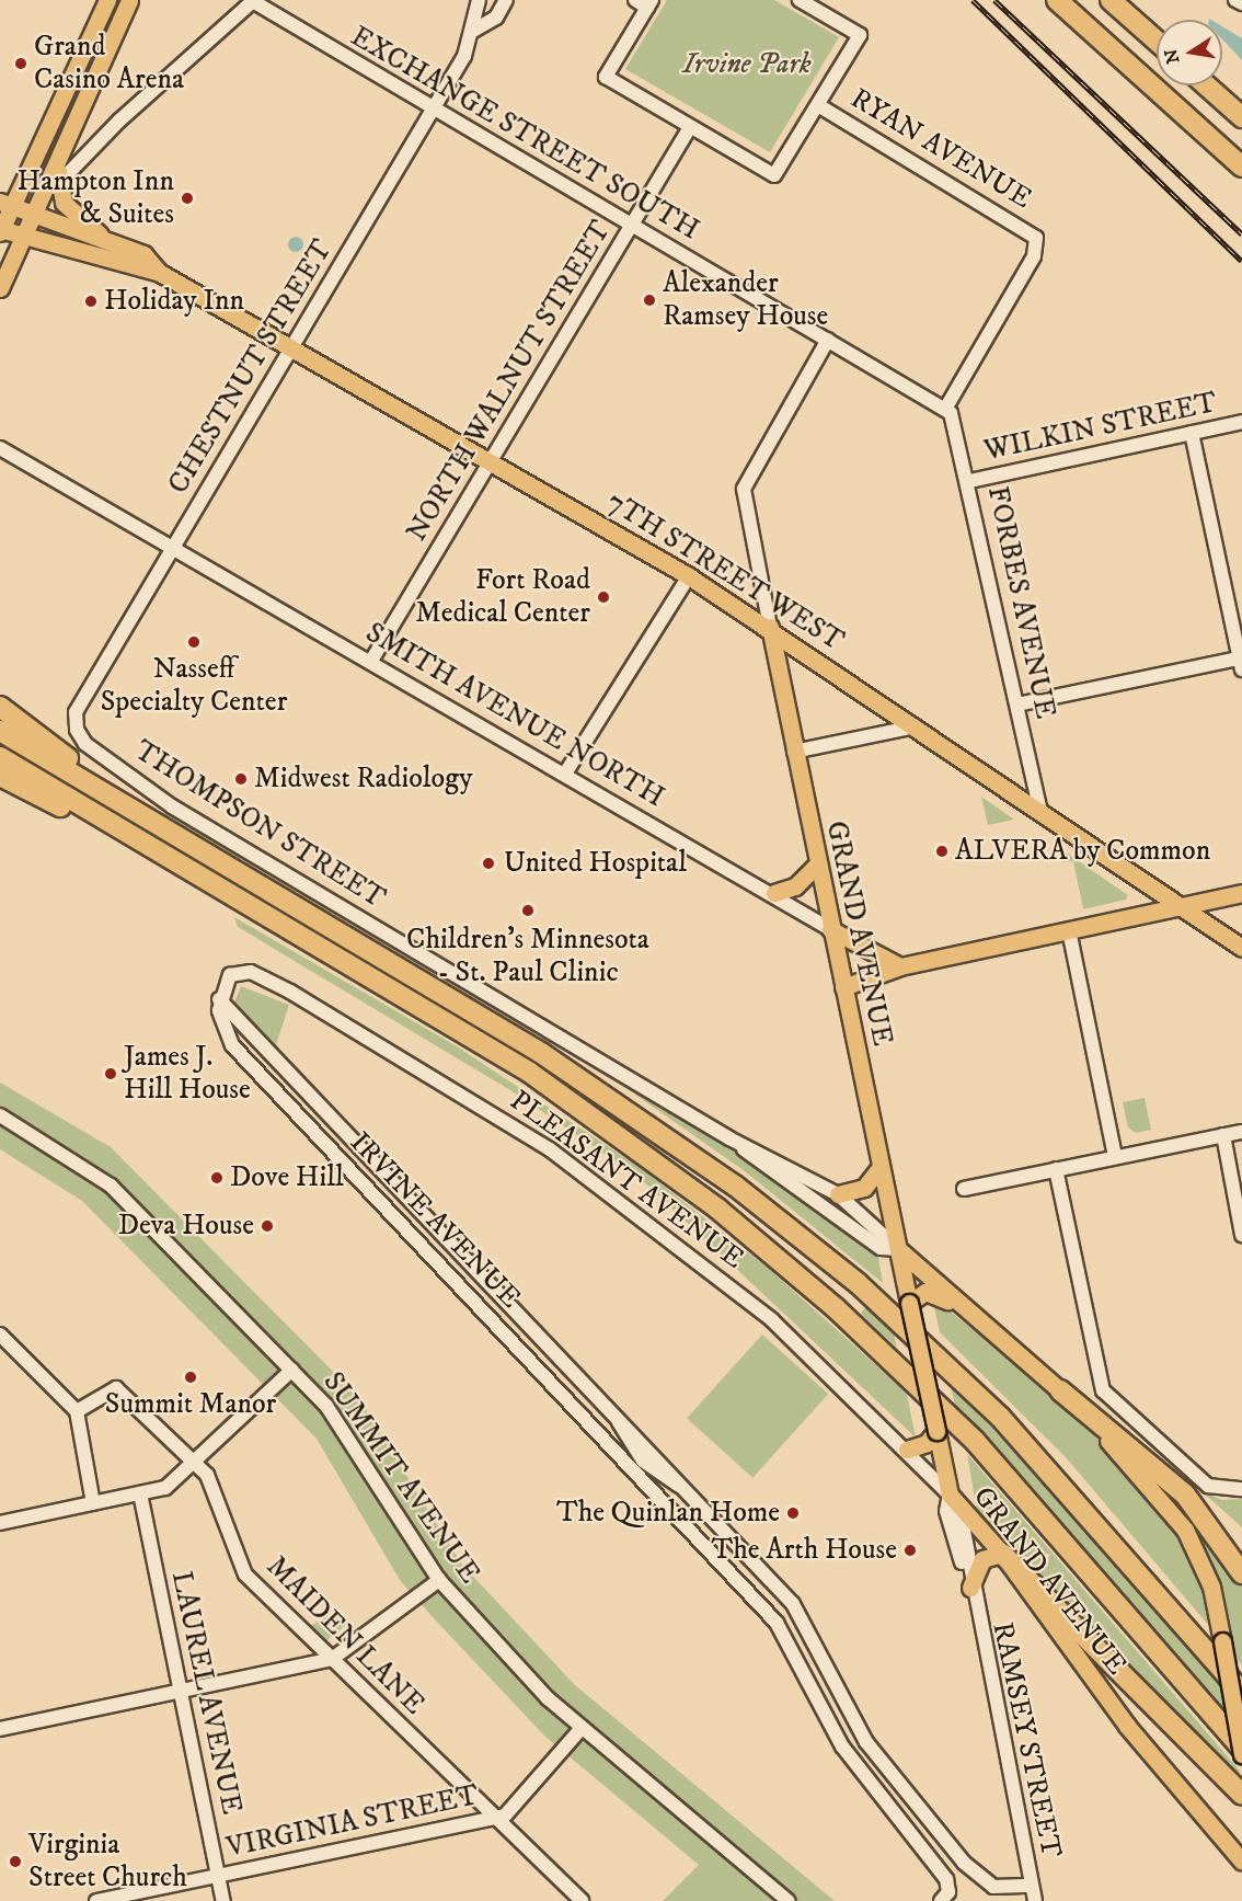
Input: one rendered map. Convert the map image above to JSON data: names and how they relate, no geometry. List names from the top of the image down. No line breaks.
{"streets":{"main road":["7TH STREET WEST","GRAND AVENUE"],"street":["EXCHANGE STREET SOUTH","RYAN AVENUE","CHESTNUT STREET","NORTH WALNUT STREET","WILKIN STREET","FORBES AVENUE","SMITH AVENUE NORTH","THOMPSON STREET","PLEASANT AVENUE","IRVINE AVENUE","SUMMIT AVENUE","MAIDEN LANE","LAUREL AVENUE","RAMSEY STREET","VIRGINIA STREET"]},"crossings":[["EXCHANGE STREET SOUTH","RYAN AVENUE"],["EXCHANGE STREET SOUTH","CHESTNUT STREET"],["EXCHANGE STREET SOUTH","NORTH WALNUT STREET"],["EXCHANGE STREET SOUTH","FORBES AVENUE"],["RYAN AVENUE","FORBES AVENUE"],["CHESTNUT STREET","7TH STREET WEST"],["CHESTNUT STREET","SMITH AVENUE NORTH"],["CHESTNUT STREET","THOMPSON STREET"],["NORTH WALNUT STREET","7TH STREET WEST"],["NORTH WALNUT STREET","SMITH AVENUE NORTH"],["WILKIN STREET","FORBES AVENUE"],["7TH STREET WEST","FORBES AVENUE"],["7TH STREET WEST","GRAND AVENUE"],["SMITH AVENUE NORTH","GRAND AVENUE"],["THOMPSON STREET","GRAND AVENUE"],["GRAND AVENUE","PLEASANT AVENUE"],["GRAND AVENUE","RAMSEY STREET"],["PLEASANT AVENUE","IRVINE AVENUE"],["PLEASANT AVENUE","RAMSEY STREET"],["IRVINE AVENUE","RAMSEY STREET"],["SUMMIT AVENUE","VIRGINIA STREET"],["MAIDEN LANE","VIRGINIA STREET"],["LAUREL AVENUE","VIRGINIA STREET"]],"parks":["Irvine Park"],"places":["Grand Casino Arena","Hampton Inn & Suites","Alexander Ramsey House","Holiday Inn","Fort Road Medical Center","Nasseff Specialty Center","Midwest Radiology","ALVERA by Common","United Hospital","Children's Minnesota - St. Paul Clinic","James J. Hill House","Dove Hill","Deva House","Summit Manor","The Quinlan Home","The Arth House","Virginia Street Church"],"north":"left"}
